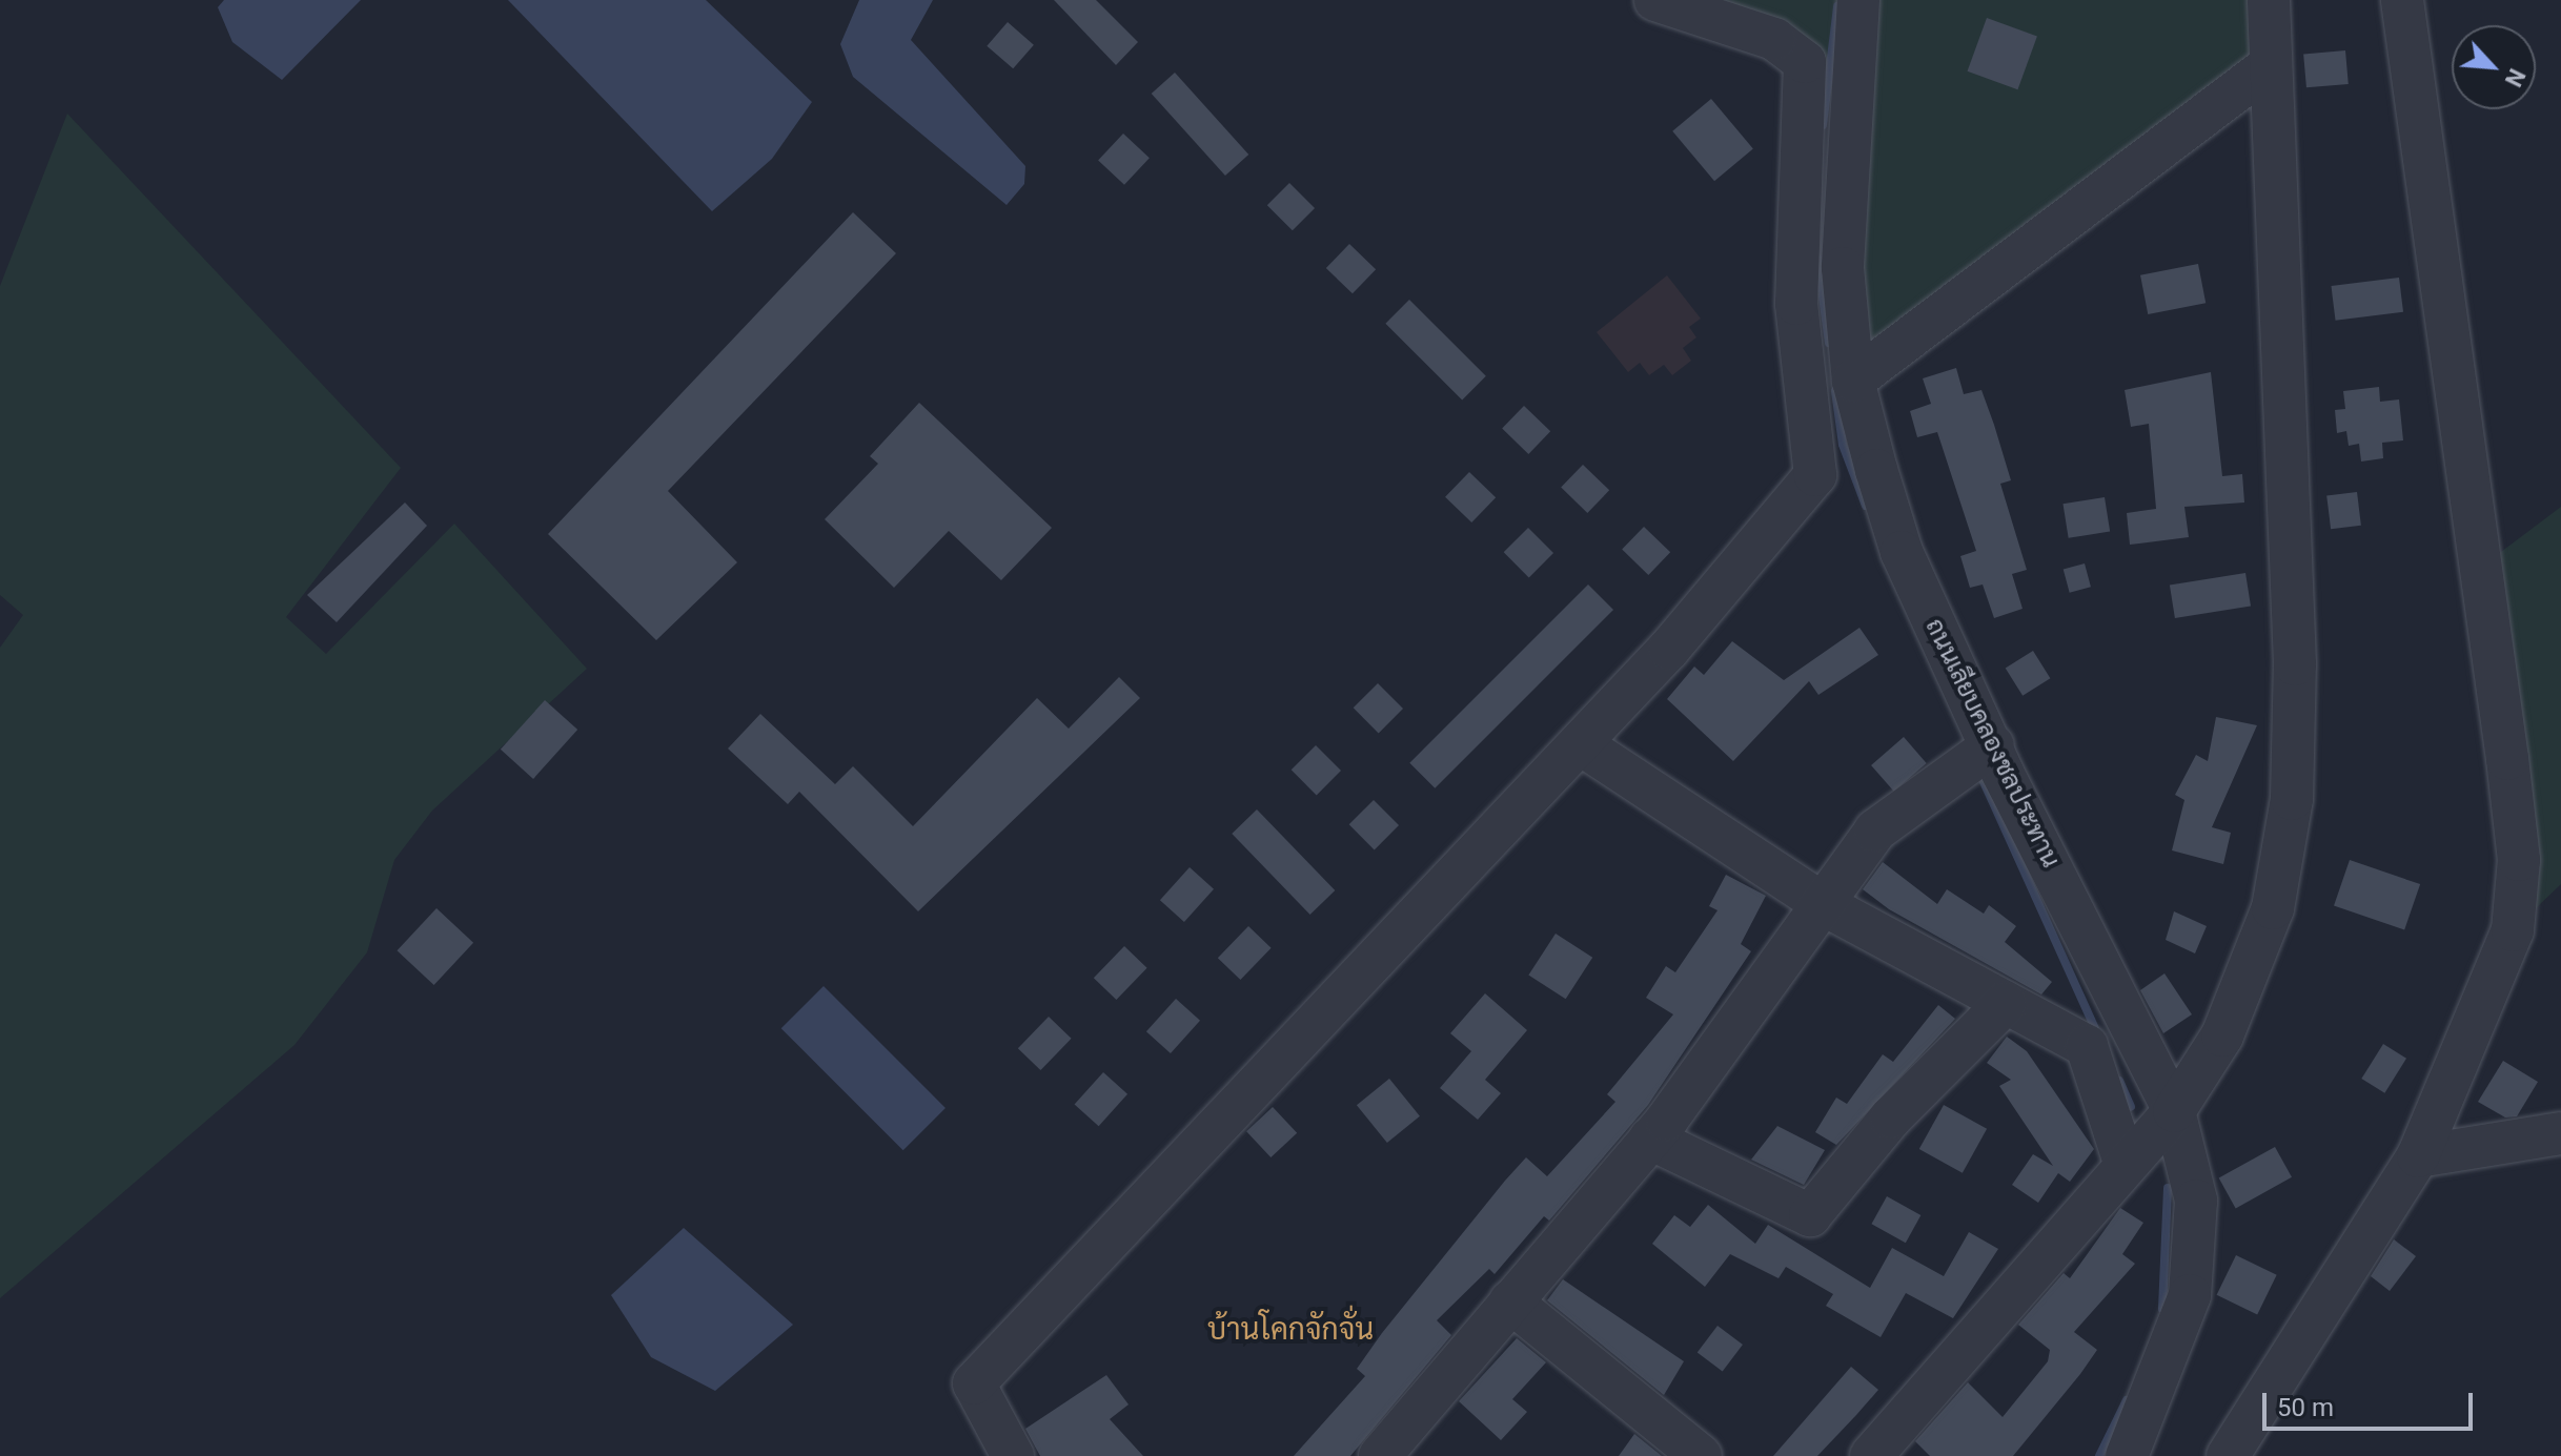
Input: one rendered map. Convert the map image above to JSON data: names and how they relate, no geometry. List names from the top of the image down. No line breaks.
{"streets":{"street":["ถนนเลียบคลองชลประทาน"]},"districts":["บ้านโคกจักจั่น"],"scale_bar":"50 m","north":"bottom right"}
